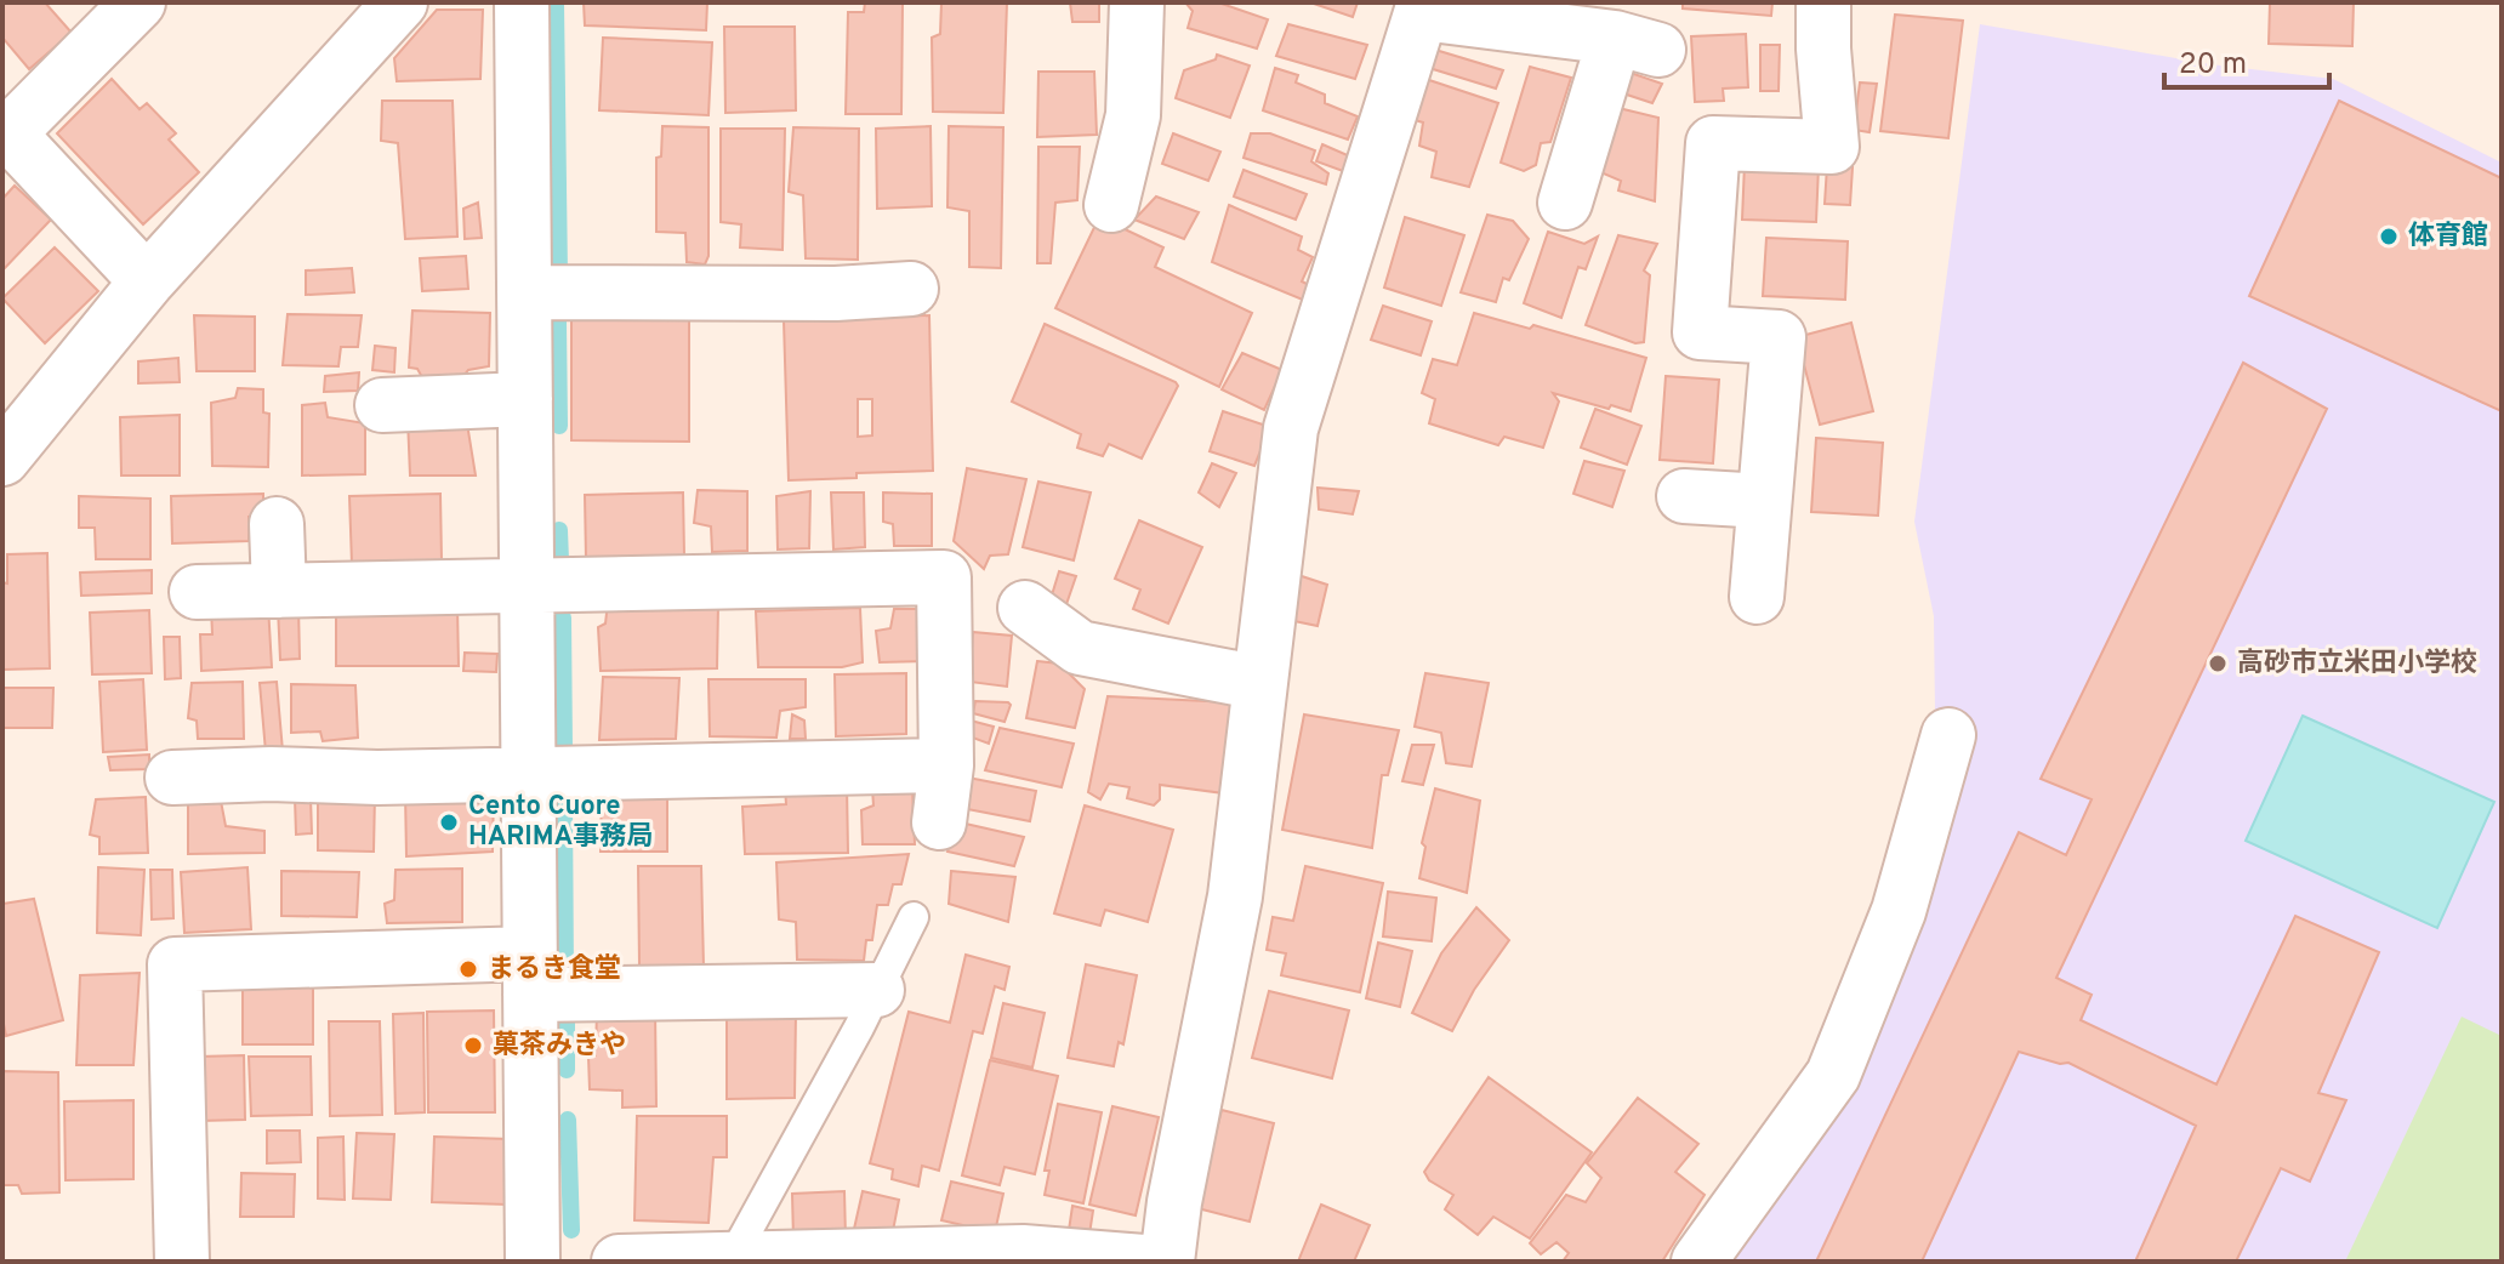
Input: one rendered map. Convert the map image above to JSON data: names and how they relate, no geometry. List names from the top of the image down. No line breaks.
{"places":["体育館","高砂市立米田小学校","Cento Cuore HARIMA事務局","まるき食堂","菓茶みきや"],"scale_bar":"20 m"}
